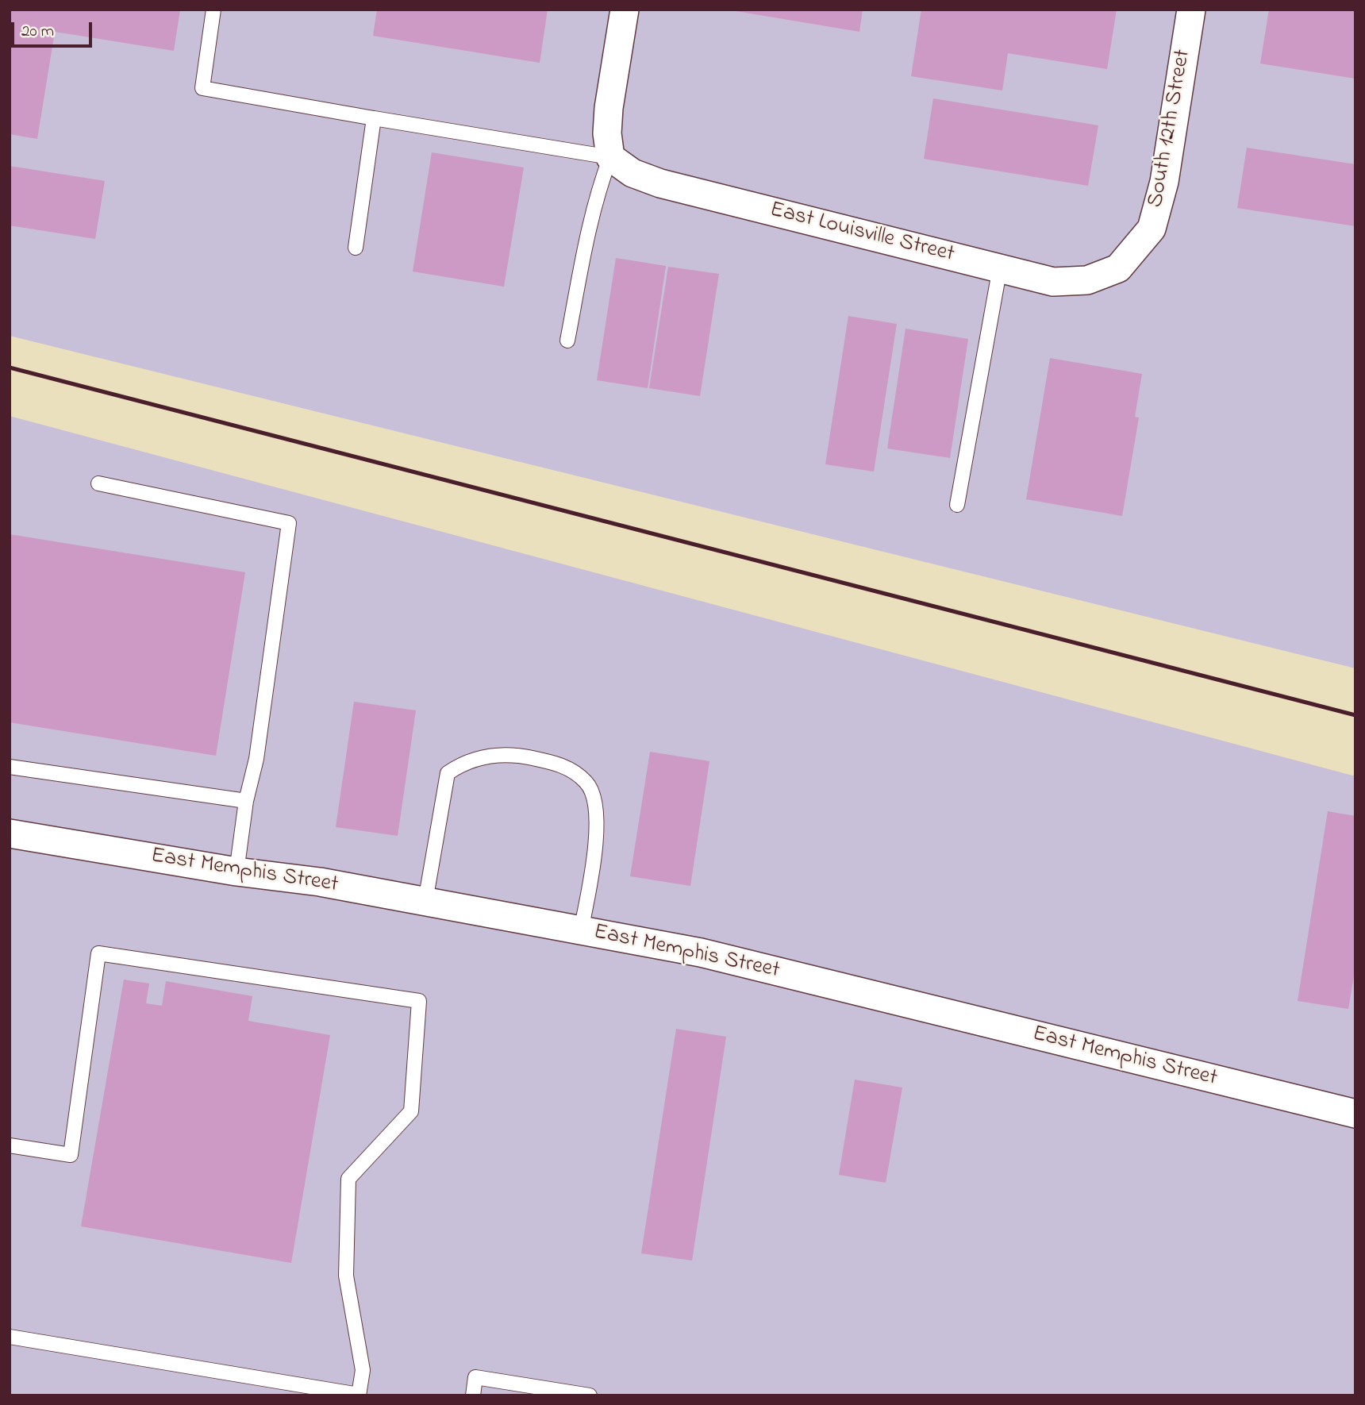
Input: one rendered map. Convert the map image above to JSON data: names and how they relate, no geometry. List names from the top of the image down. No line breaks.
{"streets":{"street":["South 12th Street","East Louisville Street","East Memphis Street"]},"crossings":[["South 12th Street","East Louisville Street"]],"scale_bar":"20 m"}
